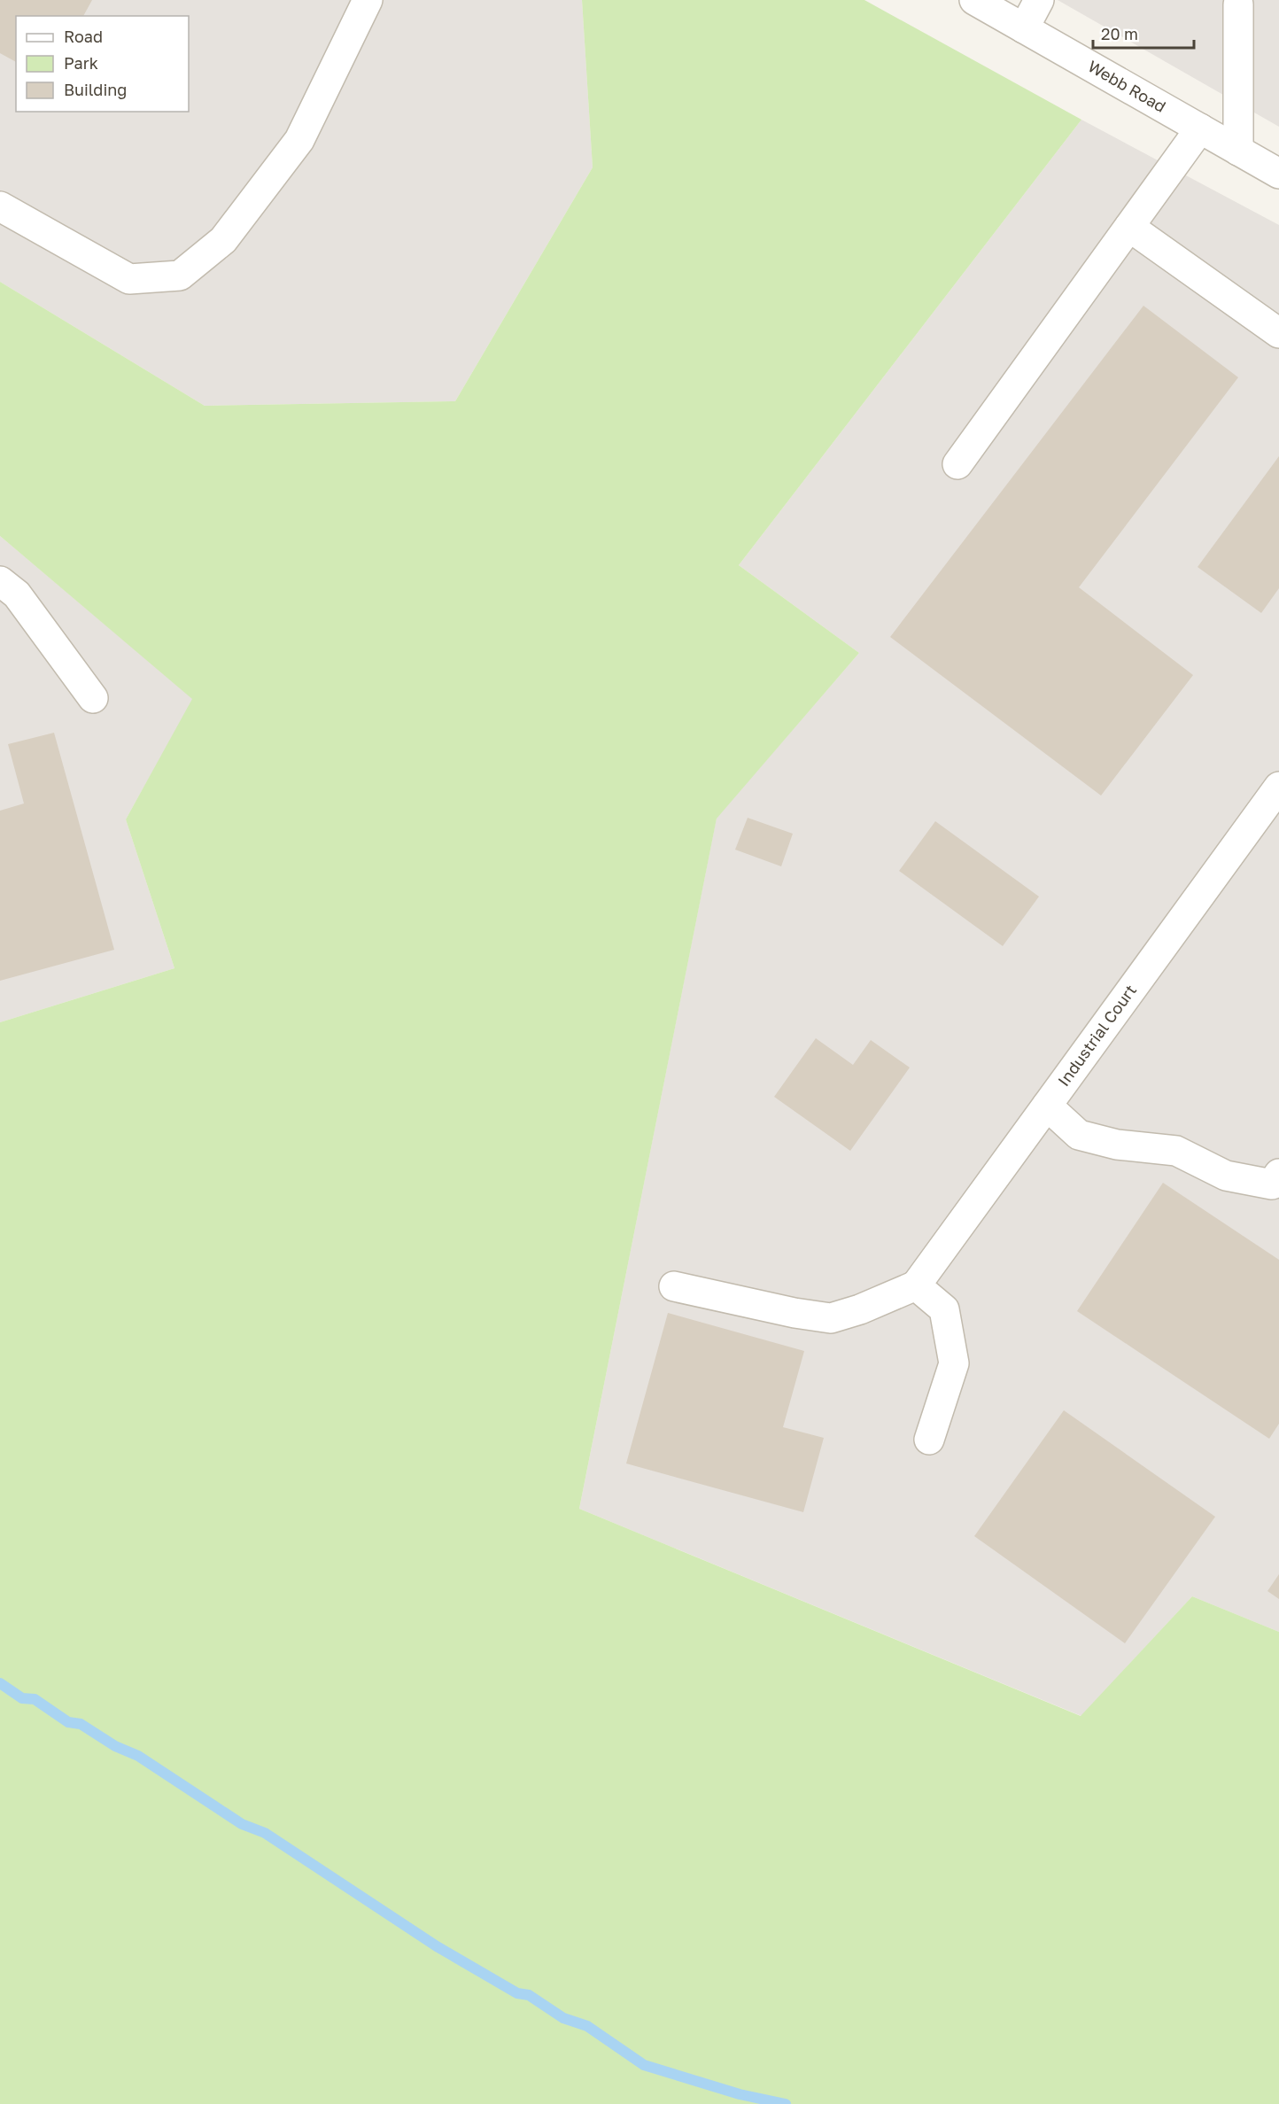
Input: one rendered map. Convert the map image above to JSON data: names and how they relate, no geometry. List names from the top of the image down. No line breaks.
{"streets":{"street":["Webb Road","Industrial Court"]},"legend":["Road","Park","Building"],"scale_bar":"20 m"}
